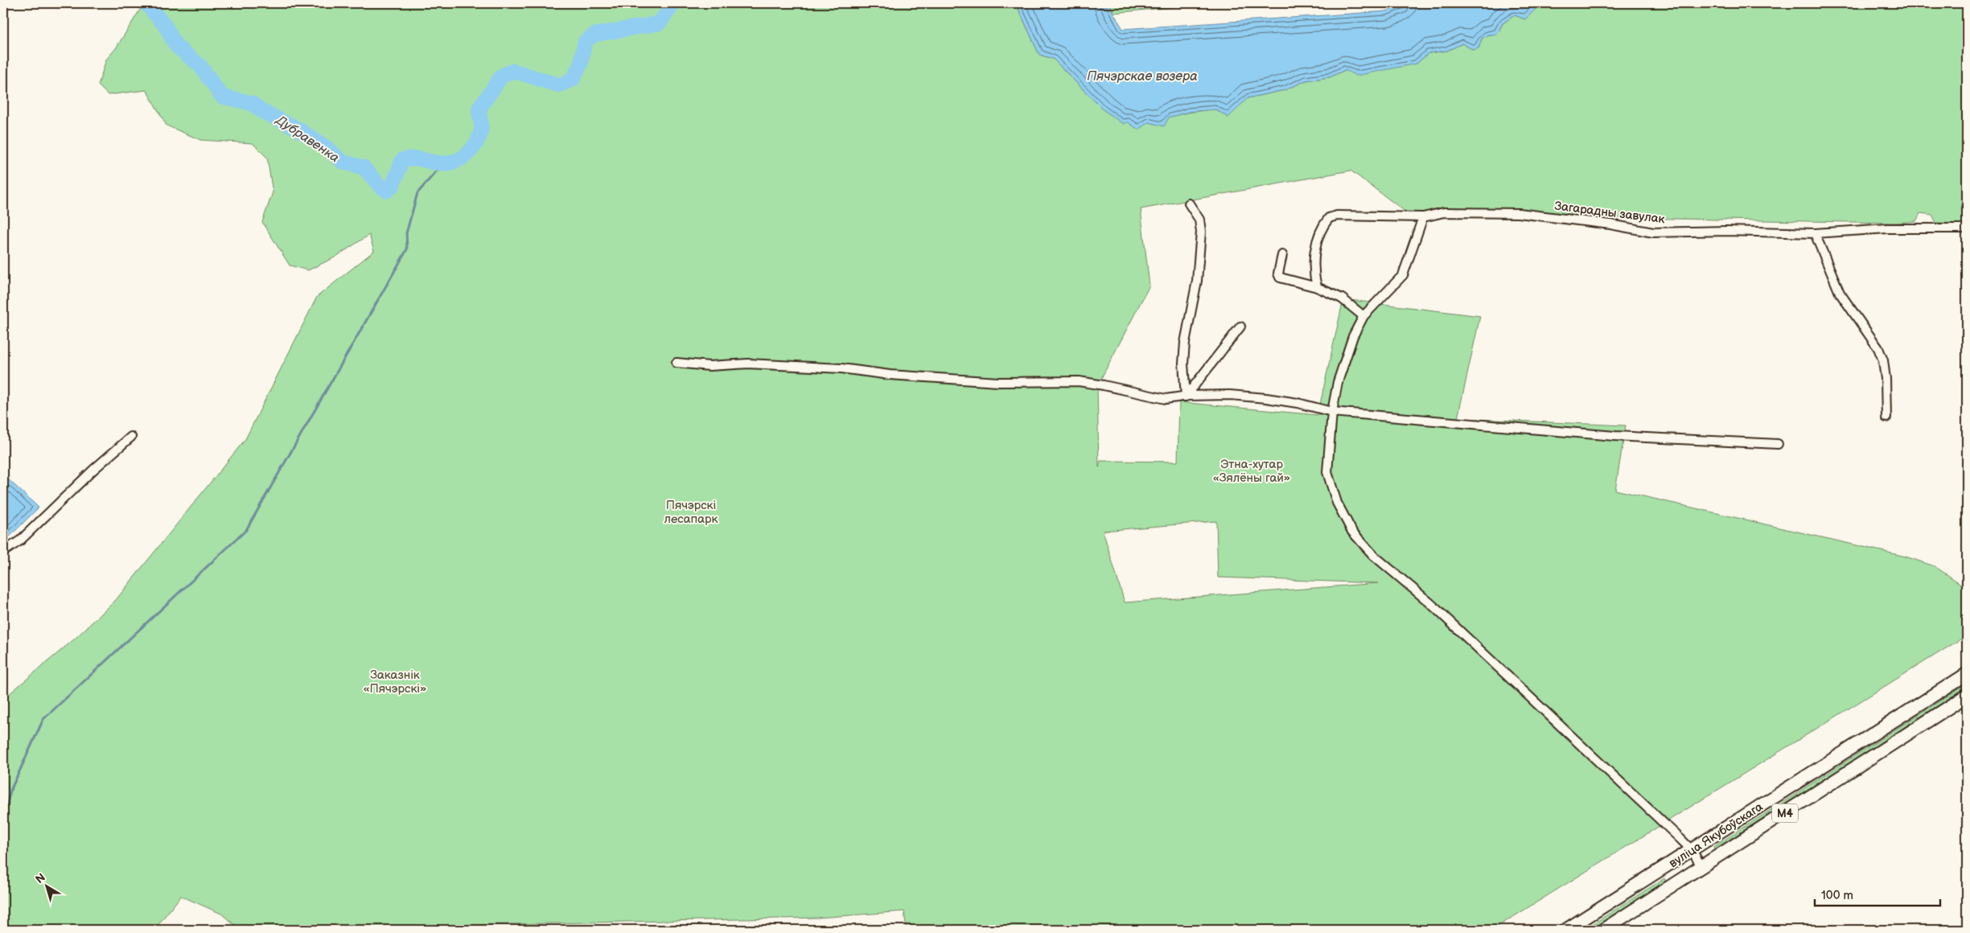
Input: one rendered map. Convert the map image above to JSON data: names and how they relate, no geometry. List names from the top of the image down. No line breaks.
{"streets":{"main road":["М4","вуліца Якубоўскага"],"street":["Загарадны завулак"]},"water":["Пячэрскае возера","Дубравенка"],"parks":["Этна-хутар «Зялёны гай»","Пячэрскі лесапарк","Заказнік «Пячэрскі»"],"scale_bar":"100 m","north":"top left"}
